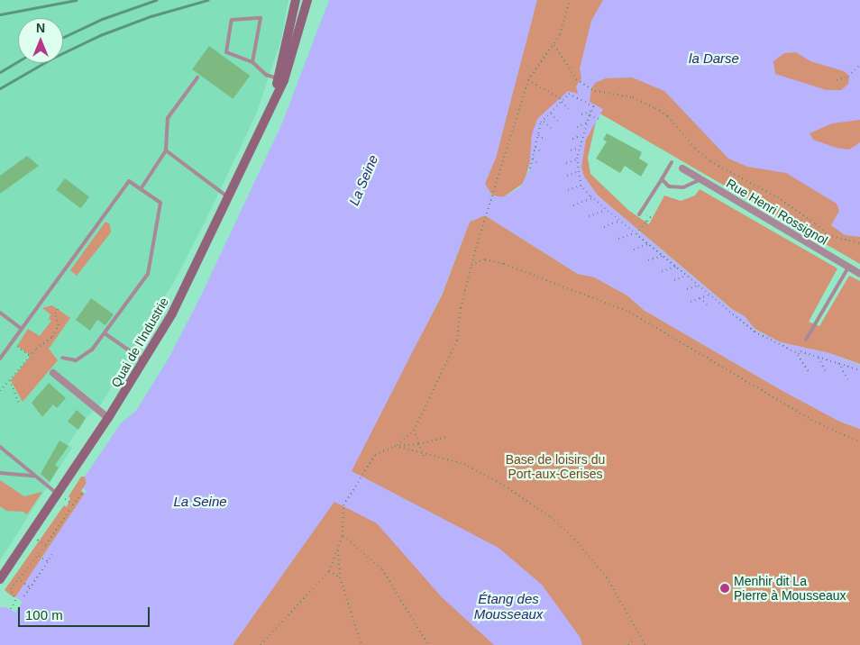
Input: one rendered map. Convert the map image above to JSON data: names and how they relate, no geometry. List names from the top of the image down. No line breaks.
{"streets":{"main road":["Quai de l'Industrie"],"street":["Rue Henri Rossignol"]},"water":["la Darse","La Seine","Étang des Mousseaux"],"parks":["Base de loisirs du Port-aux-Cerises"],"places":["Menhir dit La Pierre à Mousseaux"],"scale_bar":"100 m","north":"top"}
